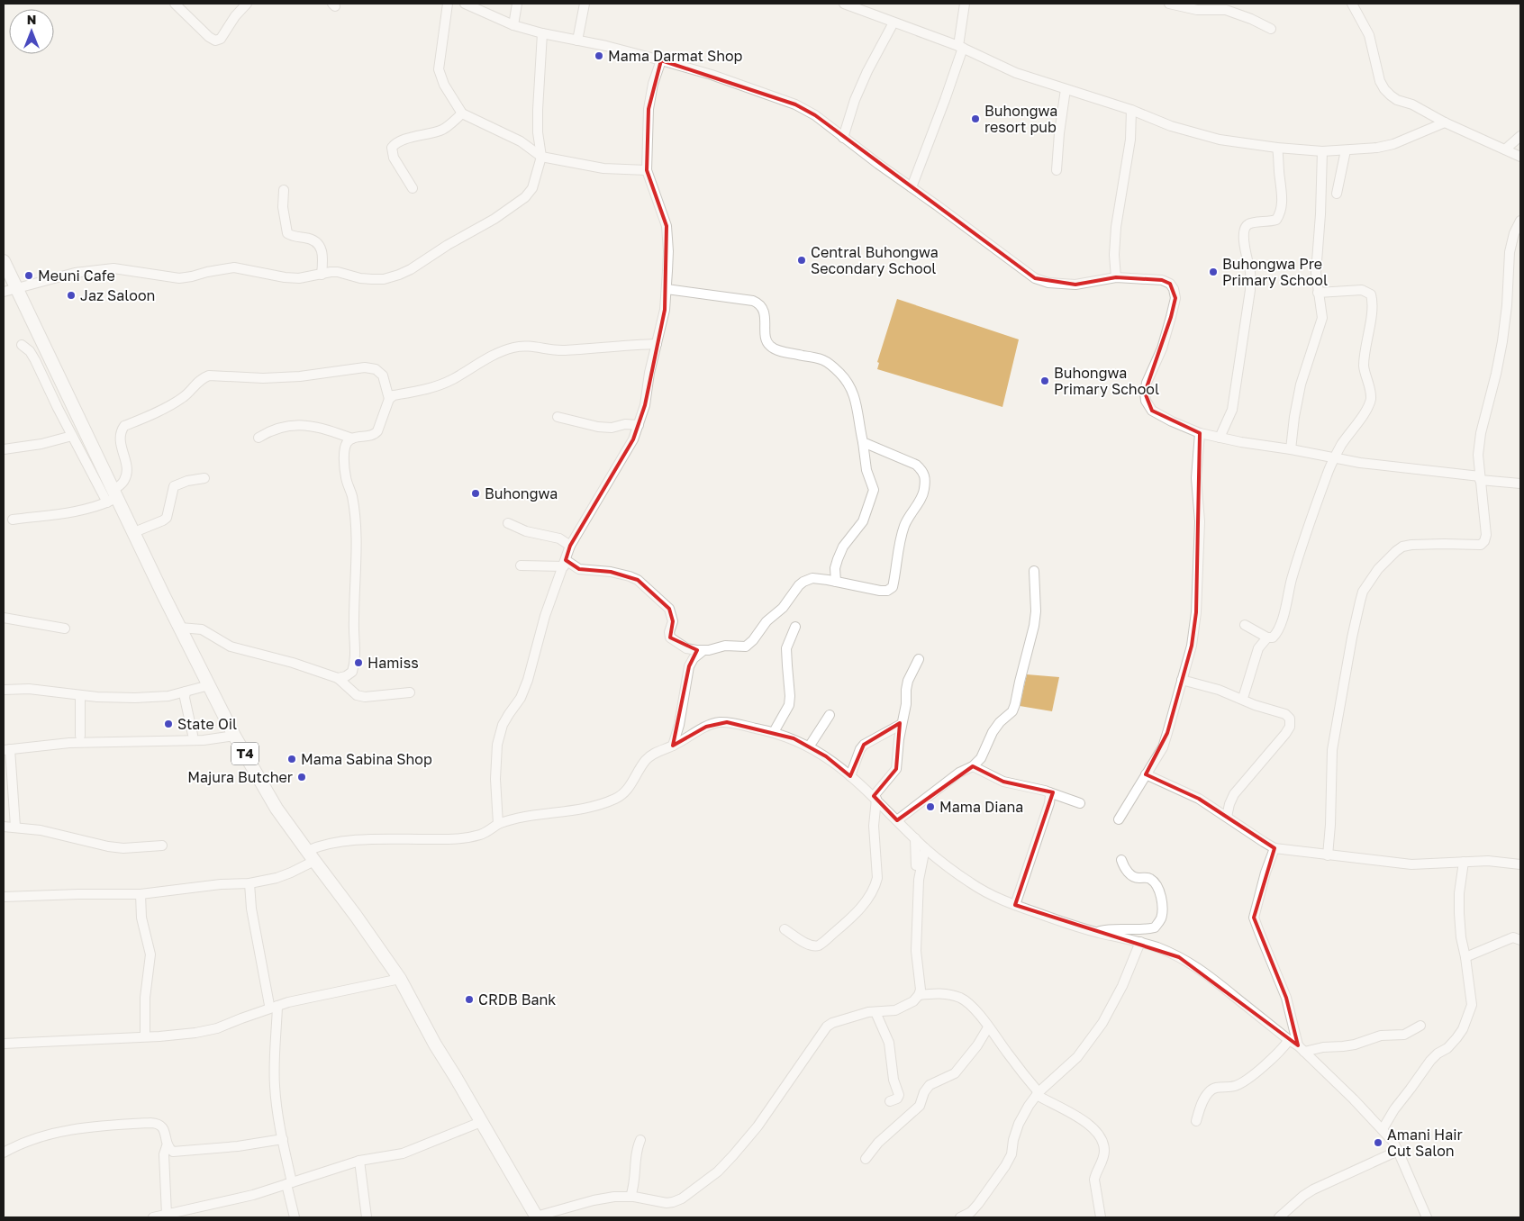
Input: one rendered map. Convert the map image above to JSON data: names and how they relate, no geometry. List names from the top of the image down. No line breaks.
{"streets":{"highway":["T4"]},"places":["Mama Darmat Shop","Buhongwa resort pub","Central Buhongwa Secondary School","Buhongwa Pre Primary School","Meuni Cafe","Jaz Saloon","Buhongwa Primary School","Buhongwa","Hamiss","State Oil","Mama Sabina Shop","Majura Butcher","Mama Diana","CRDB Bank","Amani Hair Cut Salon"],"north":"top"}
